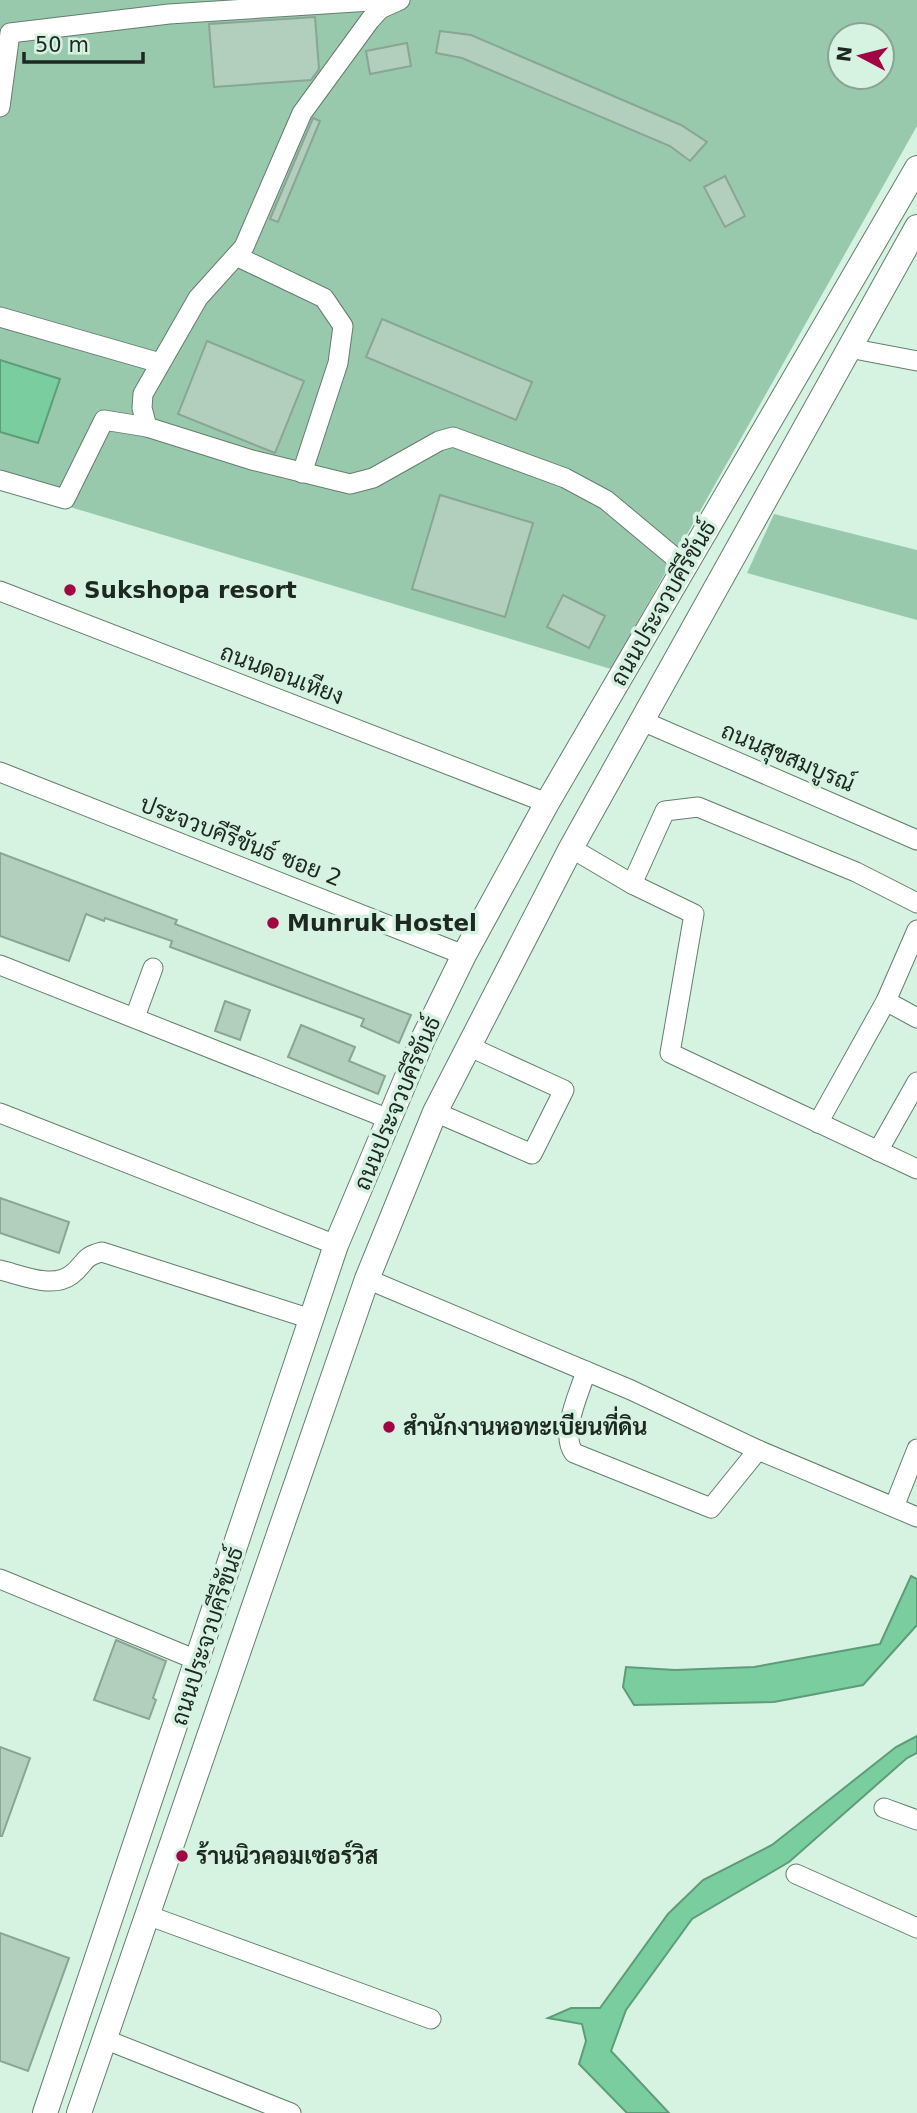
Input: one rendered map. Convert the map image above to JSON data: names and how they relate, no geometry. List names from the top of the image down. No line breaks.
{"streets":{"main road":["ถนนประจวบคีรีขันธ์"],"street":["ถนนดอนเหียง","ถนนสุขสมบูรณ์","ประจวบคีรีขันธ์ ซอย 2"]},"crossings":[["ถนนประจวบคีรีขันธ์","ถนนดอนเหียง"],["ถนนประจวบคีรีขันธ์","ถนนสุขสมบูรณ์"],["ถนนประจวบคีรีขันธ์","ประจวบคีรีขันธ์ ซอย 2"]],"places":["Sukshopa resort","Munruk Hostel","สำนักงานหอทะเบียนที่ดิน","ร้านนิวคอมเซอร์วิส"],"scale_bar":"50 m","north":"left"}
